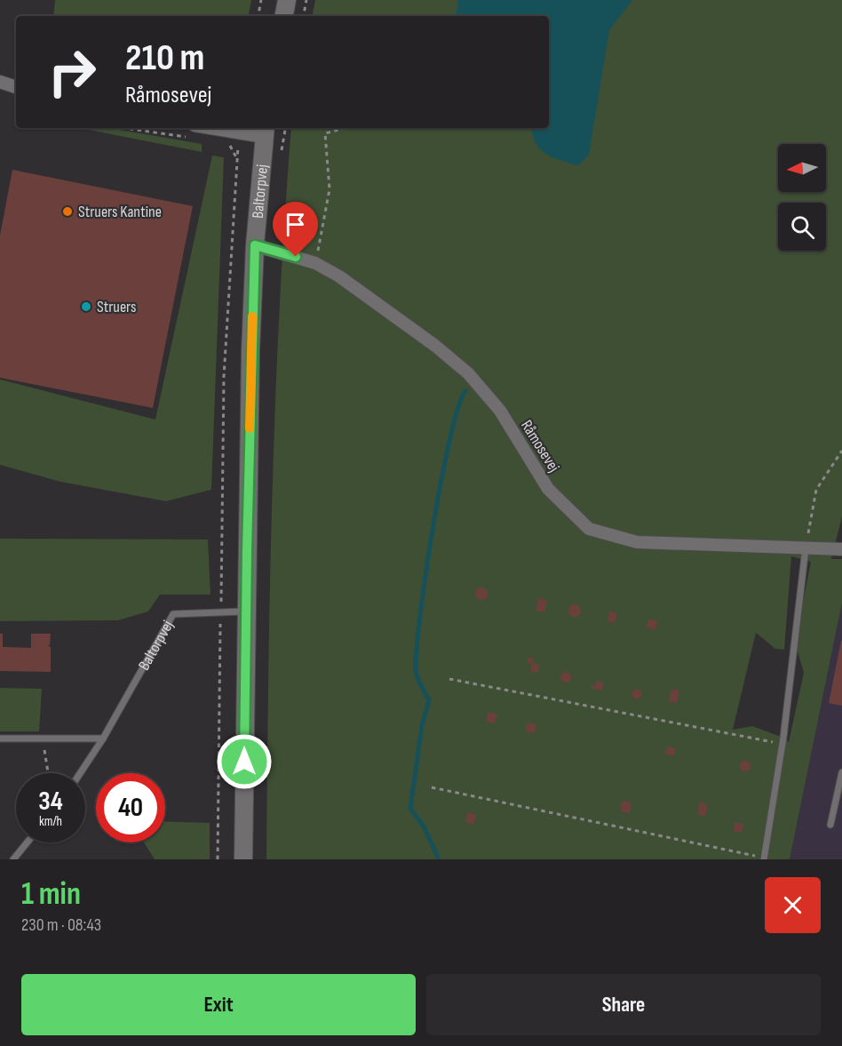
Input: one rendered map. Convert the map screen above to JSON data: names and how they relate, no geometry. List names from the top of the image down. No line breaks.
{"streets":{"street":["Baltorpvej","Råmosevej"]},"crossings":[["Baltorpvej","Råmosevej"]],"places":["Struers Kantine","Struers"],"north":"left","page":{"turn":["210 m","Råmosevej"],"speed":"34 km/h","limit":"40","heading":["1 min","230 m · 08:43"],"buttons":["Exit","Share"]}}
